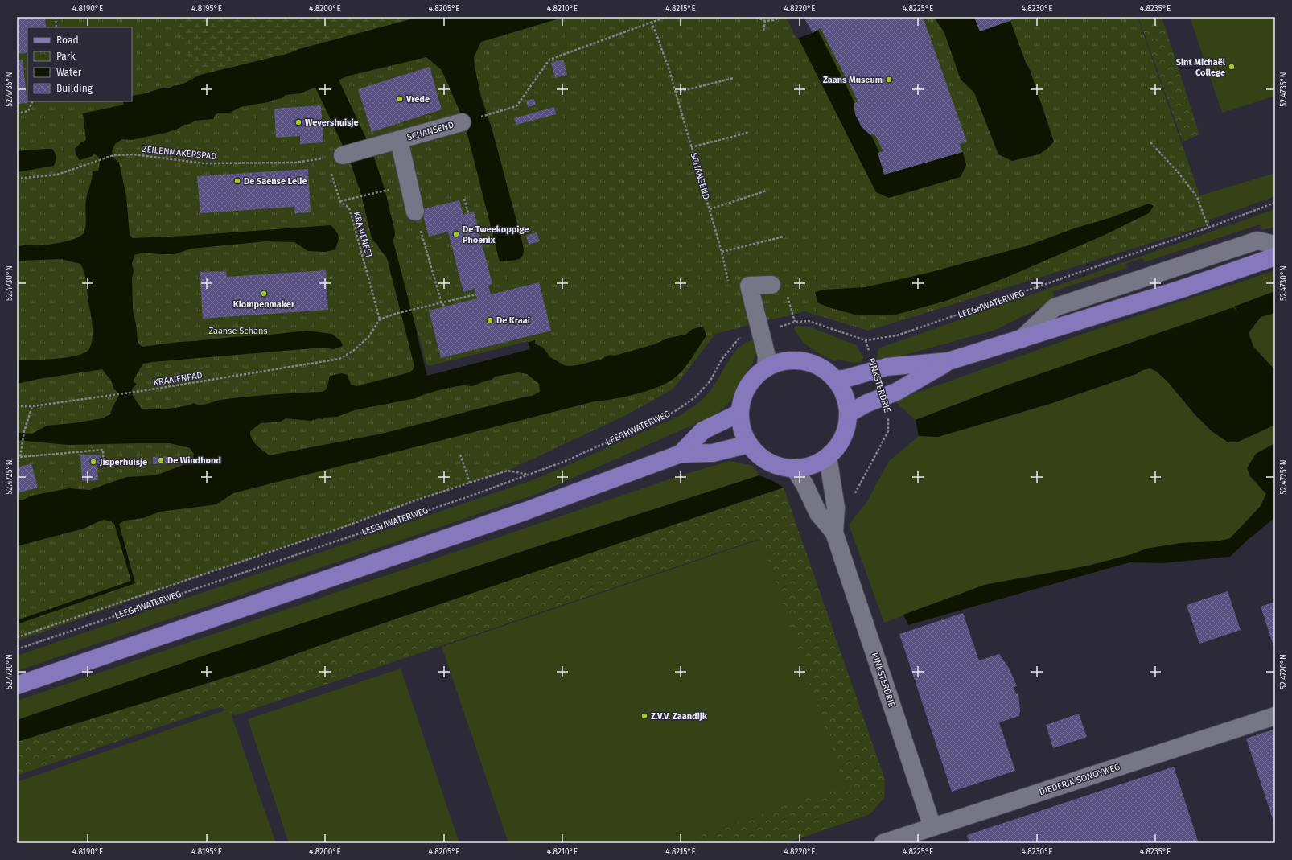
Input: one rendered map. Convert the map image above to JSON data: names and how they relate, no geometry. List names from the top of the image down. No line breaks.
{"streets":{"street":["SCHANSEND","PINKSTERDRIE","DIEDERIK SONOYWEG"],"path":["ZEILENMAKERSPAD","KRAAIENEST","LEEGHWATERWEG","KRAAIENPAD"]},"crossings":[["SCHANSEND","ZEILENMAKERSPAD"],["SCHANSEND","KRAAIENEST"],["ZEILENMAKERSPAD","KRAAIENEST"],["KRAAIENEST","KRAAIENPAD"],["LEEGHWATERWEG","PINKSTERDRIE"],["PINKSTERDRIE","DIEDERIK SONOYWEG"]],"parks":["Zaanse Schans"],"places":["Sint Michaël College","Zaans Museum","Vrede","Wevershuisje","De Saense Lelie","De Tweekoppige Phoenix","Klompenmaker","De Kraai","De Windhond","Jisperhuisje","Z.V.V. Zaandijk"],"legend":["Road","Park","Water","Building"],"coordinates":["4.8190°E","4.8195°E","4.8200°E","4.8205°E","4.8210°E","4.8215°E","4.8220°E","4.8225°E","4.8230°E","4.8235°E","52.4735°N","52.4730°N","52.4725°N","52.4720°N"]}
